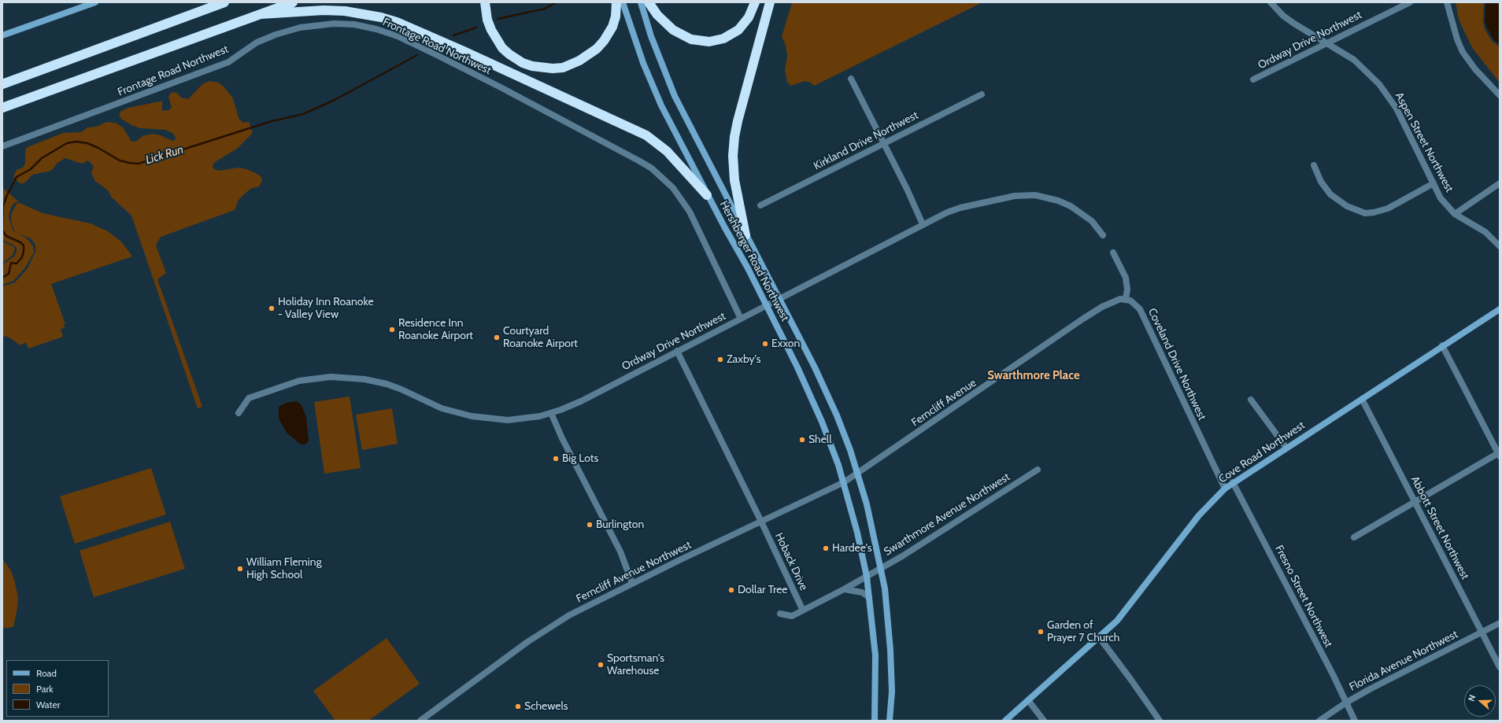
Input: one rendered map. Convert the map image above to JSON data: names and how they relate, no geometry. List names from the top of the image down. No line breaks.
{"streets":{"main road":["Hershberger Road Northwest","Cove Road Northwest"],"street":["Ordway Drive Northwest","Frontage Road Northwest","Kirkland Drive Northwest","Aspen Street Northwest","Coveland Drive Northwest","Ferncliff Avenue","Swarthmore Avenue Northwest","Abbott Street Northwest","Hoback Drive","Ferncliff Avenue Northwest","Fresno Street Northwest","Florida Avenue Northwest"]},"crossings":[["Ordway Drive Northwest","Frontage Road Northwest"],["Ordway Drive Northwest","Aspen Street Northwest"],["Ordway Drive Northwest","Hershberger Road Northwest"],["Ordway Drive Northwest","Hoback Drive"],["Hershberger Road Northwest","Swarthmore Avenue Northwest"],["Hershberger Road Northwest","Ferncliff Avenue Northwest"],["Coveland Drive Northwest","Ferncliff Avenue"],["Coveland Drive Northwest","Cove Road Northwest"],["Ferncliff Avenue","Ferncliff Avenue Northwest"],["Cove Road Northwest","Abbott Street Northwest"],["Cove Road Northwest","Fresno Street Northwest"],["Swarthmore Avenue Northwest","Hoback Drive"],["Abbott Street Northwest","Florida Avenue Northwest"],["Hoback Drive","Ferncliff Avenue Northwest"],["Fresno Street Northwest","Florida Avenue Northwest"]],"districts":["Swarthmore Place"],"water":["Lick Run"],"places":["Holiday Inn Roanoke - Valley View","Residence Inn Roanoke Airport","Courtyard Roanoke Airport","Exxon","Zaxby's","Shell","Big Lots","Burlington","Hardee's","William Fleming High School","Dollar Tree","Garden of Prayer 7 Church","Sportsman's Warehouse","Schewels"],"legend":["Road","Park","Water"],"north":"left"}
